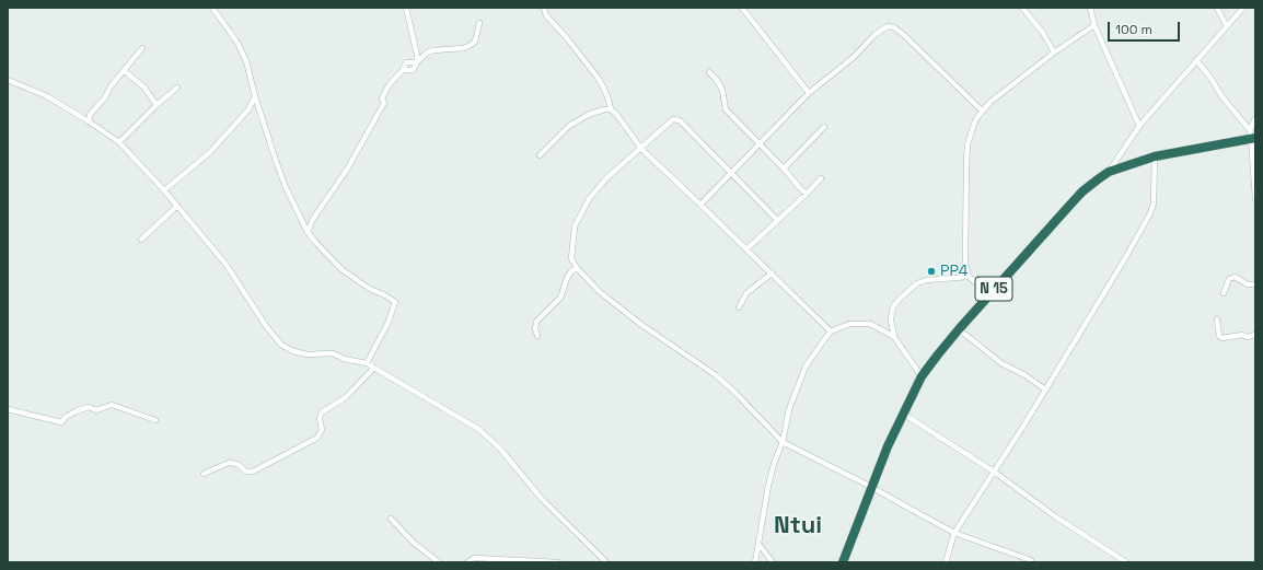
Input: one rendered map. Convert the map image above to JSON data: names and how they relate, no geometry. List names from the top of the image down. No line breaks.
{"streets":{"highway":["N 15"]},"districts":["Ntui"],"places":["PP4"],"scale_bar":"100 m"}
